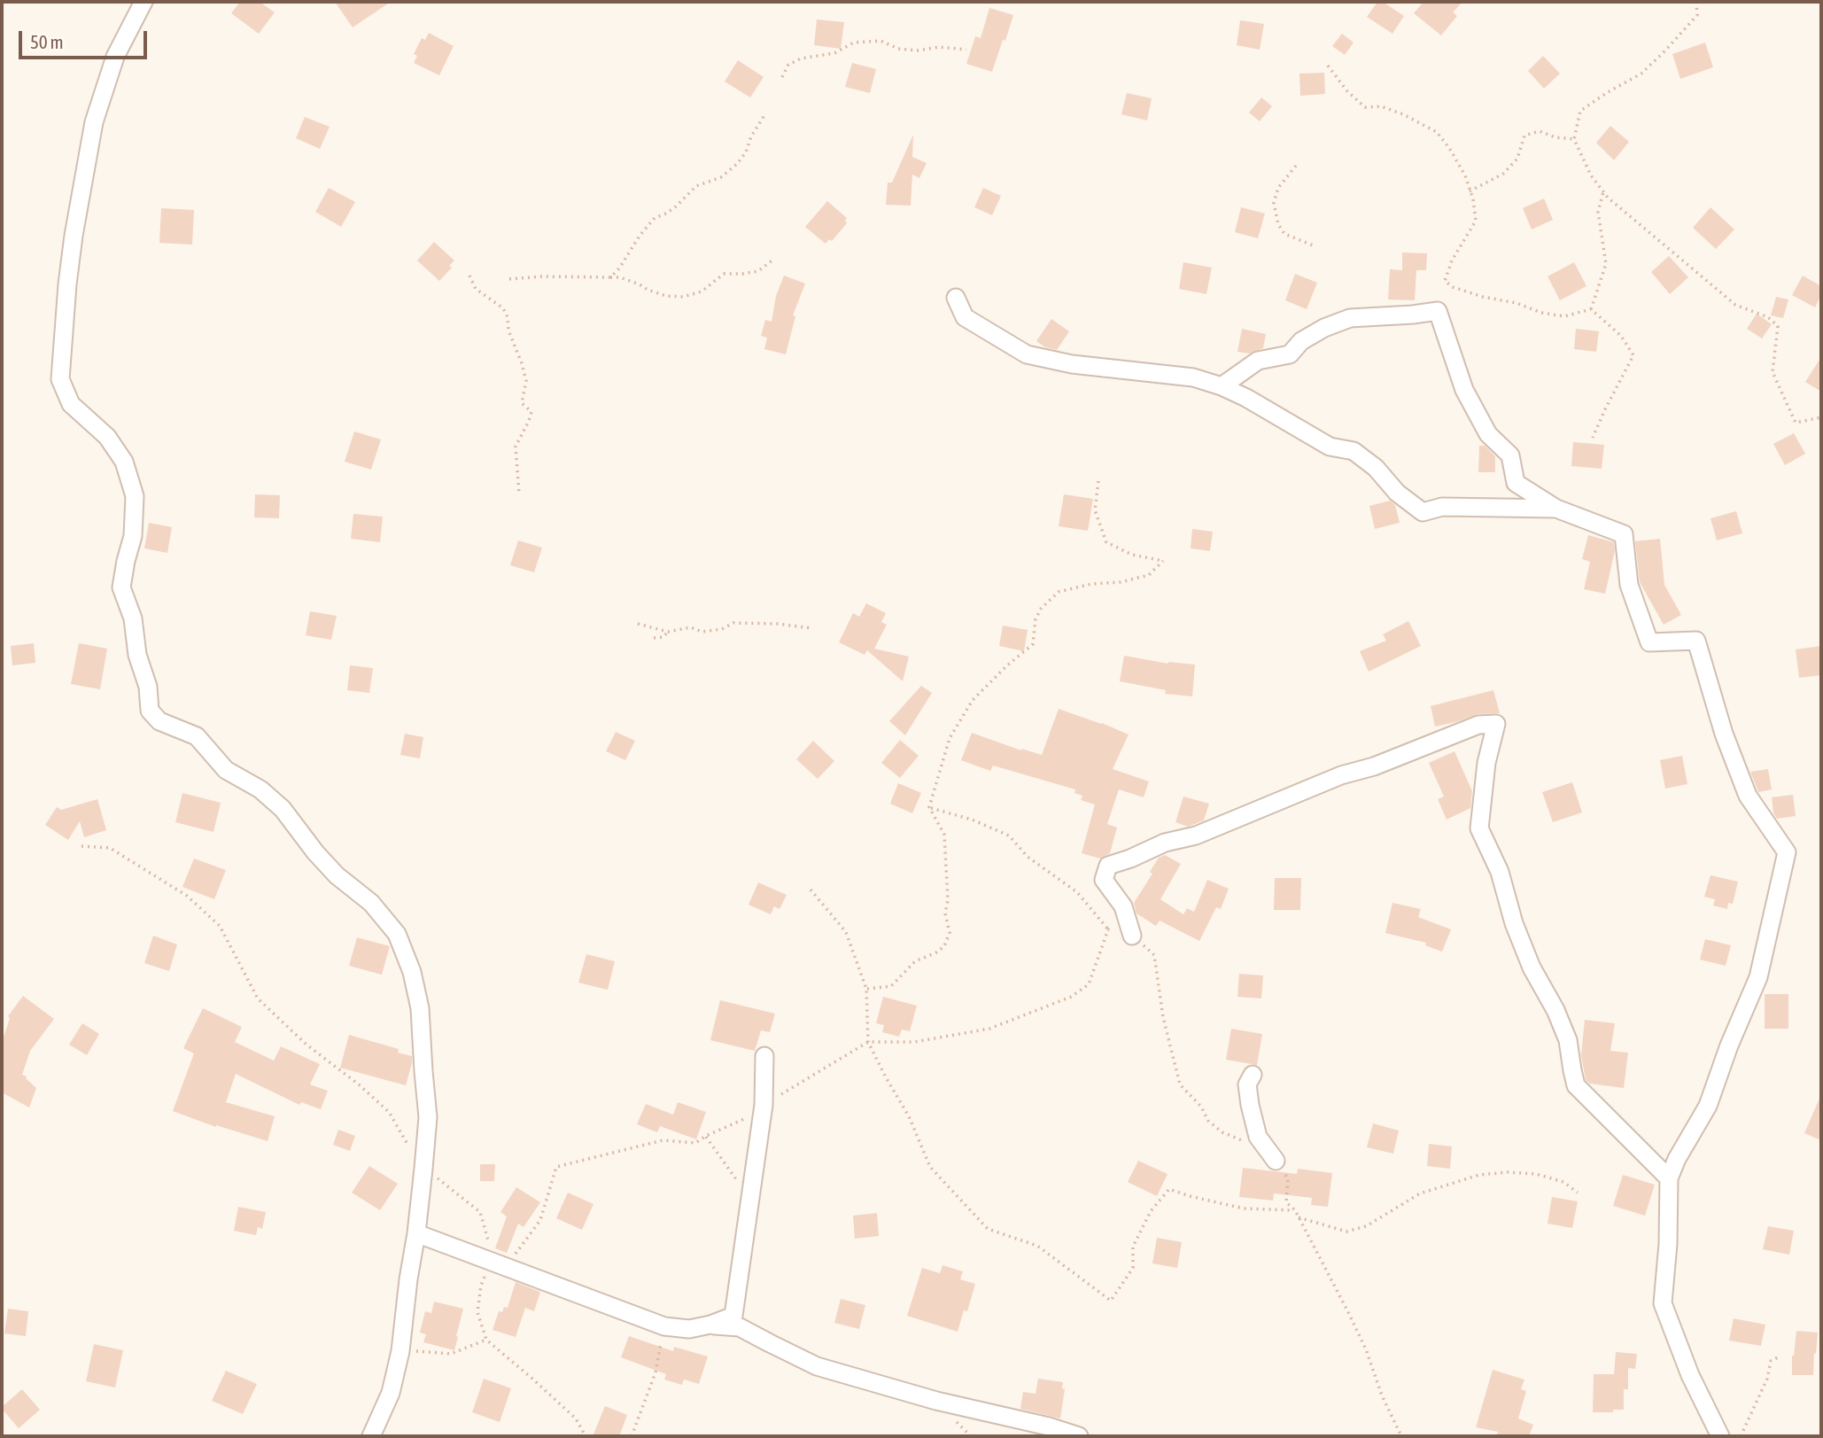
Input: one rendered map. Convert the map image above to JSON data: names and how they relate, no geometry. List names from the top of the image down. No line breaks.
{"scale_bar":"50 m"}
